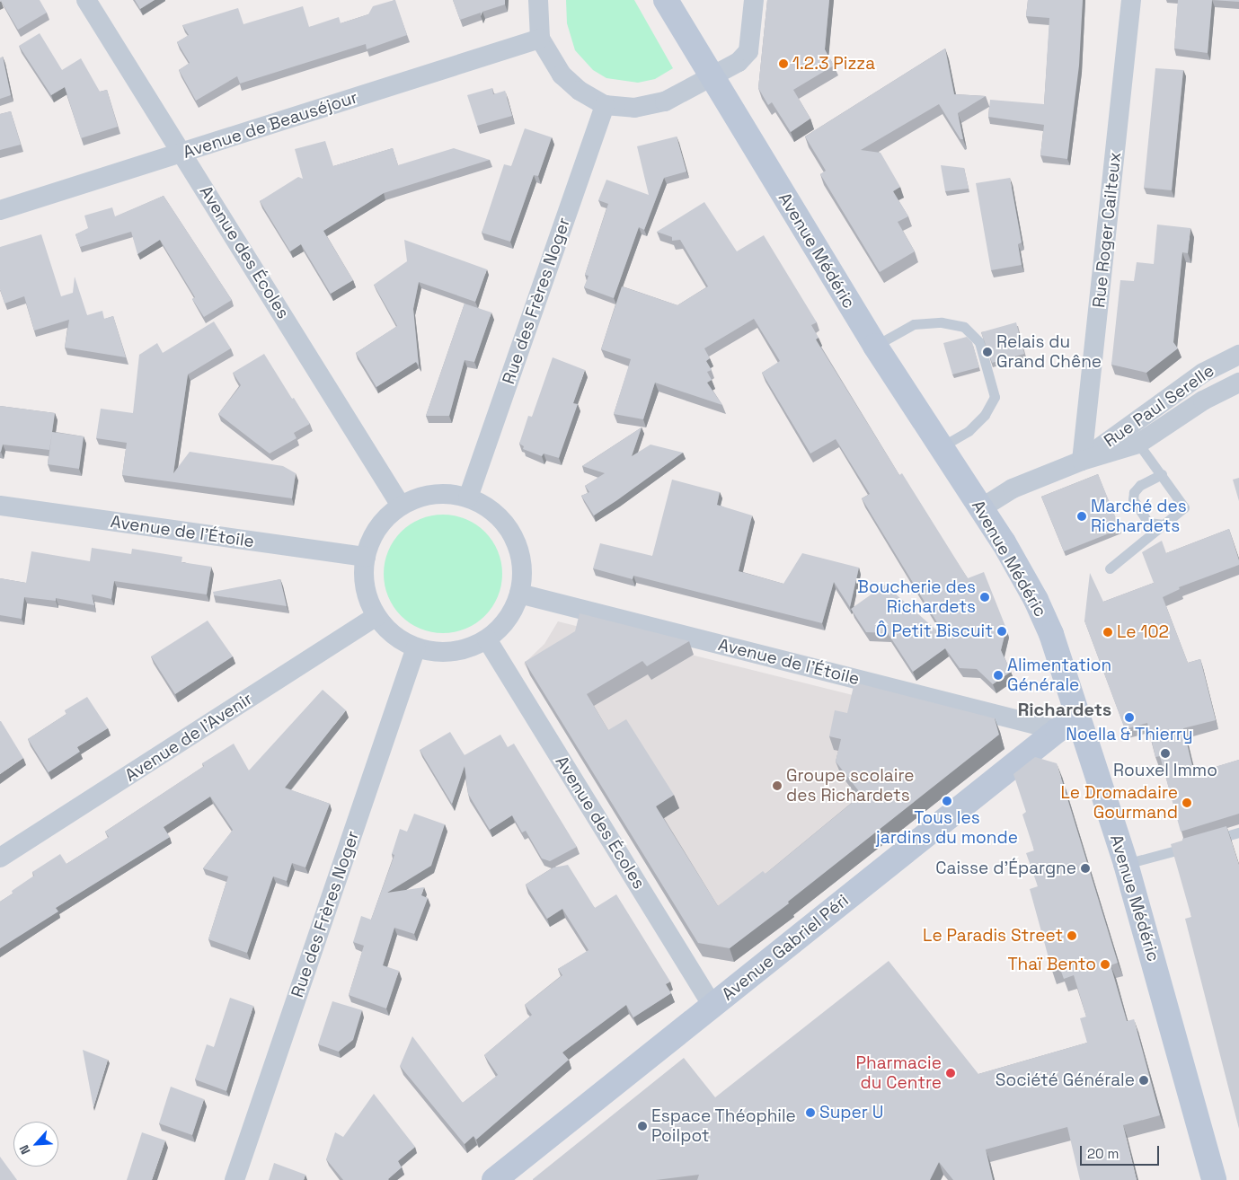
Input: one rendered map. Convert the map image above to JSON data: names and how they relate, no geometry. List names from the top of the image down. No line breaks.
{"streets":{"main road":["Avenue Médéric","Avenue Gabriel Péri"],"street":["Avenue de Beauséjour","Rue Roger Cailteux","Avenue des Écoles","Rue des Frères Noger","Rue Paul Serelle","Avenue de l’Étoile","Avenue de l’Avenir"]},"crossings":[["Avenue de Beauséjour","Avenue des Écoles"],["Rue Roger Cailteux","Rue Paul Serelle"],["Avenue Médéric","Rue Paul Serelle"],["Avenue Médéric","Avenue Gabriel Péri"],["Avenue des Écoles","Rue des Frères Noger"],["Avenue des Écoles","Avenue de l’Étoile"],["Avenue des Écoles","Avenue de l’Avenir"],["Avenue des Écoles","Avenue Gabriel Péri"],["Rue des Frères Noger","Avenue de l’Étoile"],["Rue des Frères Noger","Avenue de l’Avenir"],["Avenue de l’Étoile","Avenue de l’Avenir"],["Avenue de l’Étoile","Avenue Gabriel Péri"]],"districts":["Richardets"],"places":["1.2.3 Pizza","Relais du Grand Chêne","Marché des Richardets","Boucherie des Richardets","Ô Petit Biscuit","Le 102","Alimentation Générale","Noella & Thierry","Rouxel Immo","Groupe scolaire des Richardets","Tous les jardins du monde","Le Dromadaire Gourmand","Caisse d'Épargne","Le Paradis Street","Thaï Bento","Pharmacie du Centre","Société Générale","Super U","Espace Théophile Poilpot"],"scale_bar":"20 m","north":"bottom left"}
